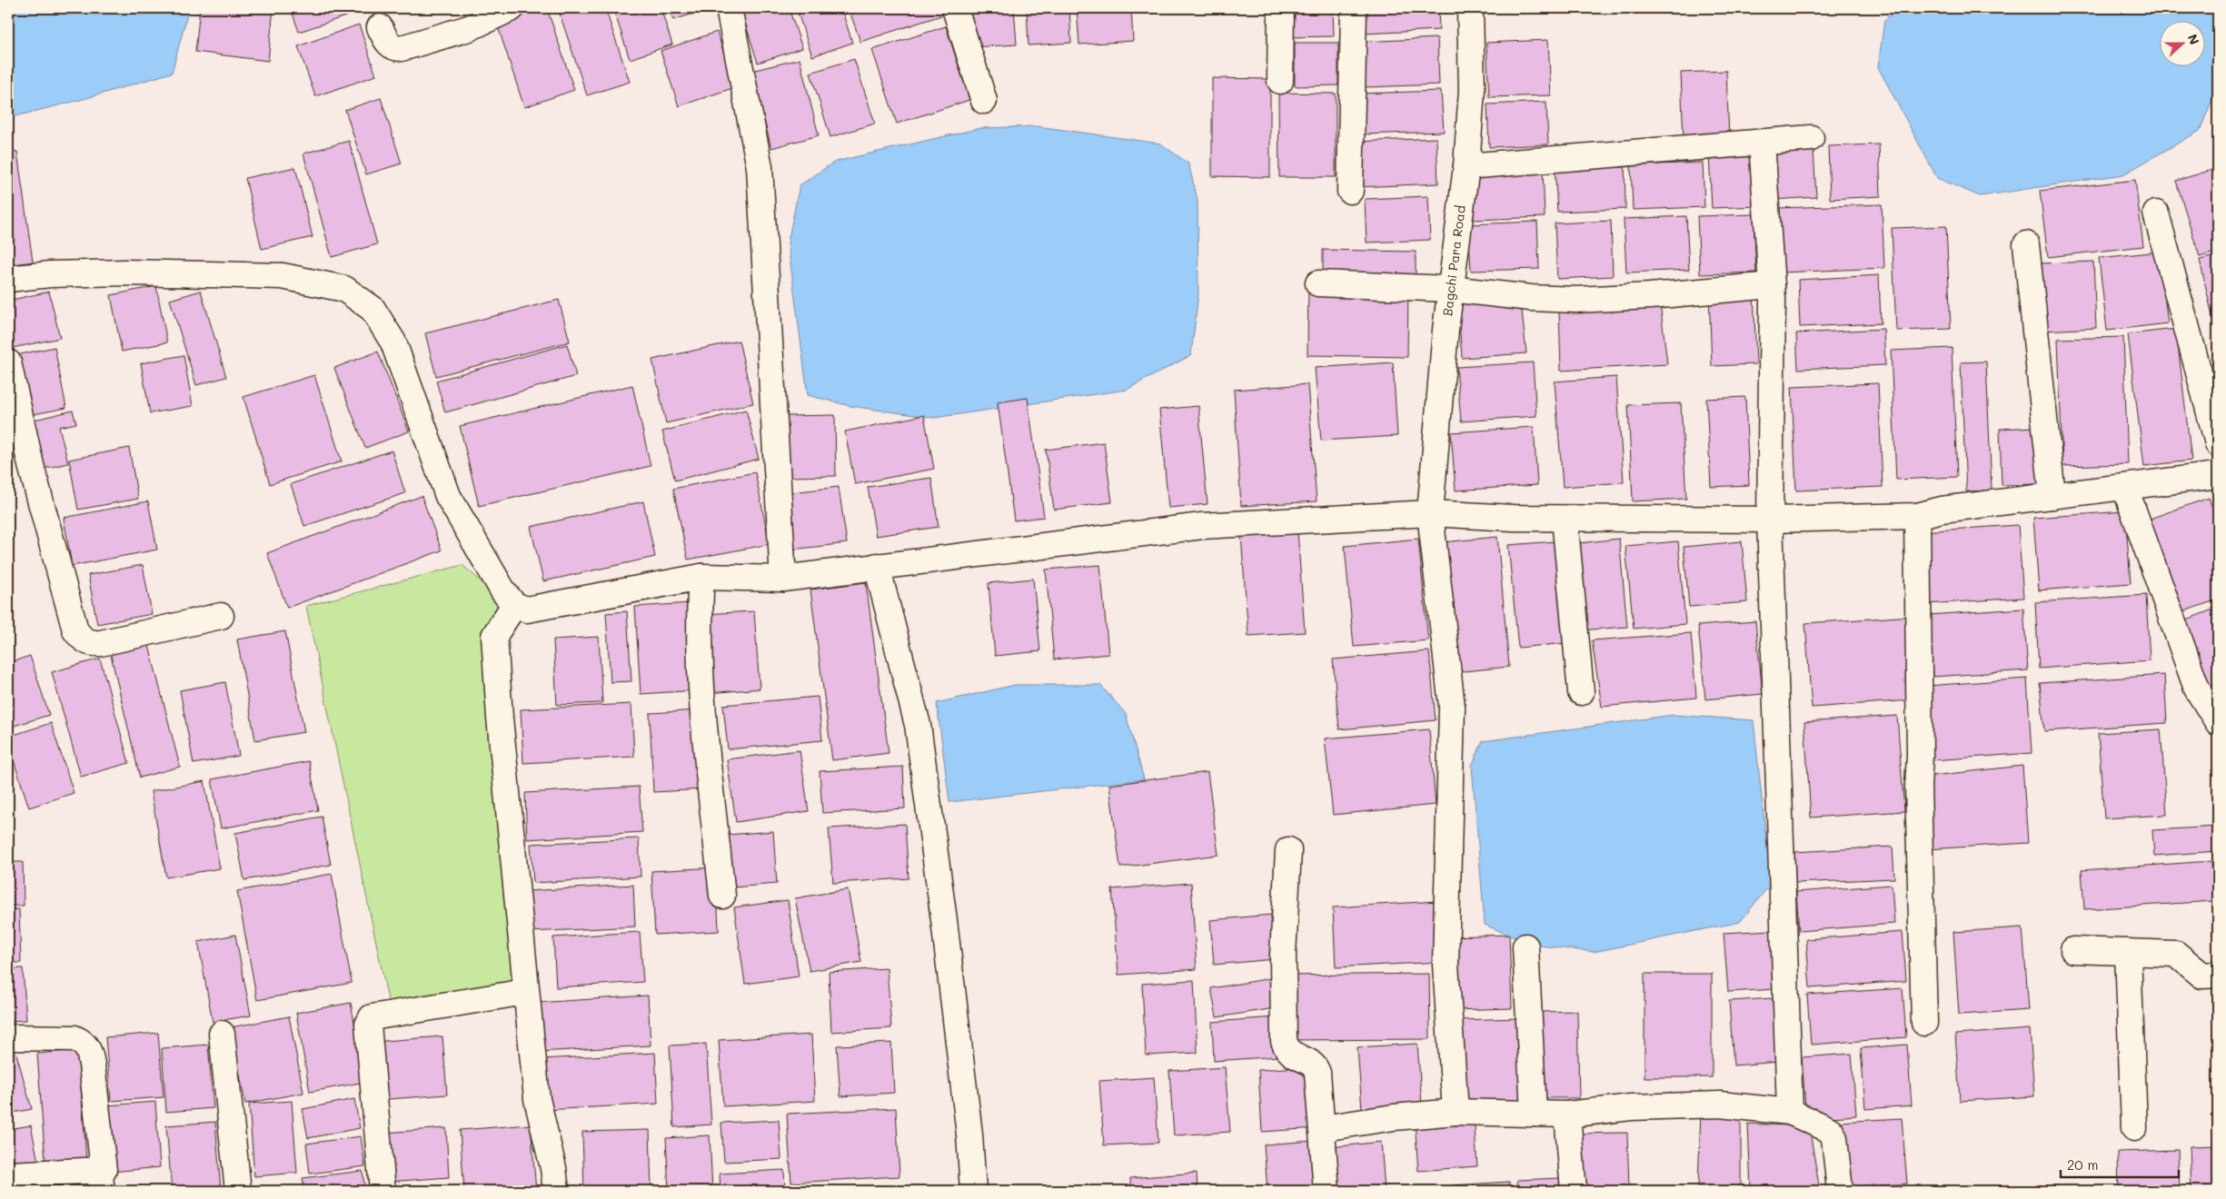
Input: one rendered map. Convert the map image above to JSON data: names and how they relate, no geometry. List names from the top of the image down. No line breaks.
{"streets":{"street":["Bagchi Para Road"]},"scale_bar":"20 m","north":"right"}
